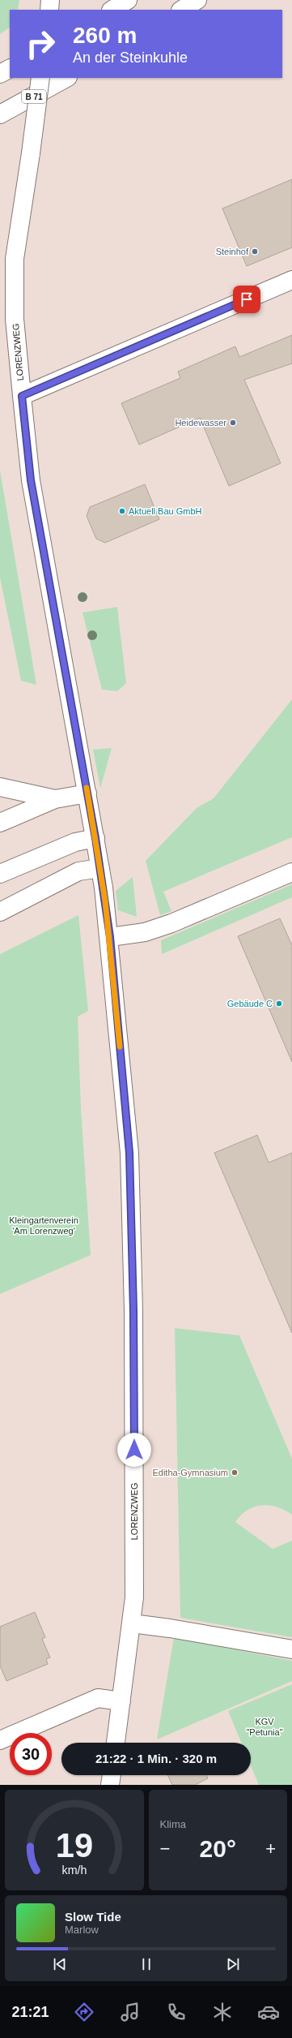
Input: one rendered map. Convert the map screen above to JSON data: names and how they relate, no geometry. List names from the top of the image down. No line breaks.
{"streets":{"main road":["B 71","LORENZWEG"]},"parks":["Kleingartenverein 'Am Lorenzweg'","KGV \"Petunia\""],"places":["Steinhof","Heidewasser","Aktuell Bau GmbH","Gebäude C","Editha-Gymnasium"],"page":{"turn":["260 m","An der Steinkuhle"],"limit":"30","trip":"21:22 · 1 Min. · 320 m","tile":"Klima","heat":["−","20°","+"],"song":["Slow Tide","Marlow"],"tabs":"21:21","gauge":["19","km/h"]}}
